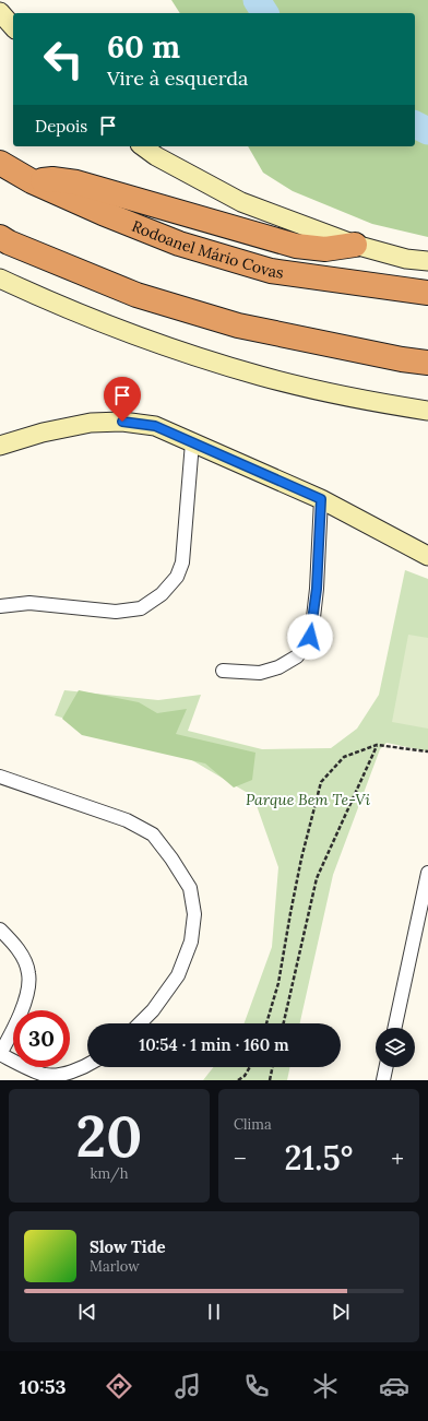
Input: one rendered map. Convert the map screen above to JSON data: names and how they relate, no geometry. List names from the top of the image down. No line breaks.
{"streets":{"highway":["Rodoanel Mário Covas"]},"parks":["Parque Bem Te-Vi"],"page":{"turn":["60 m","Vire à esquerda"],"then":"Depois","limit":"30","trip":"10:54 · 1 min · 160 m","tile":[["20","km/h"],"Clima"],"heat":["−","21.5°","+"],"song":["Slow Tide","Marlow"],"tabs":"10:53"}}
